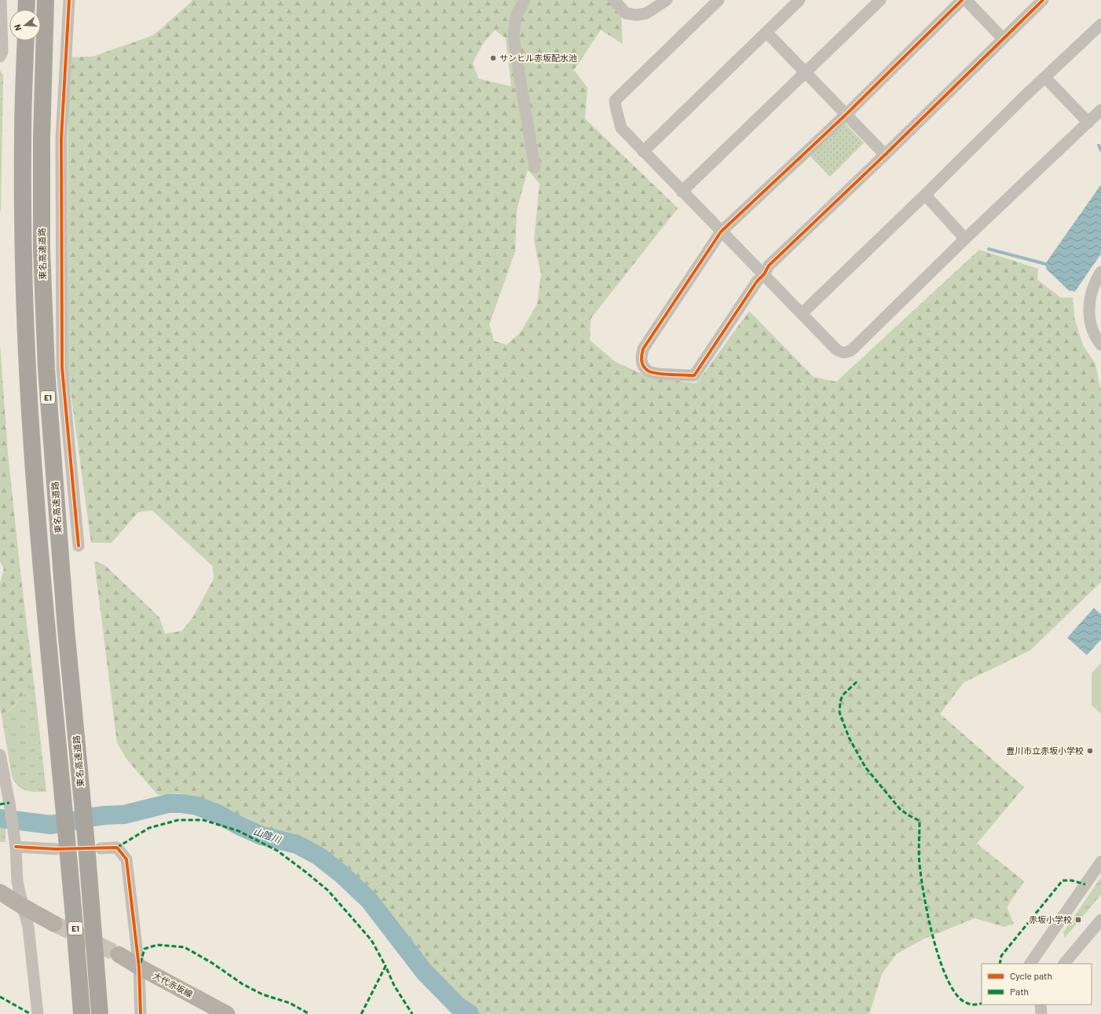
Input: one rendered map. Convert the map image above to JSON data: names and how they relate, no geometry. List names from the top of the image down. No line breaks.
{"streets":{"highway":["東名高速道路","E1"],"main road":["大代赤坂線"]},"water":["山陰川"],"places":{"other":["サンヒル赤坂配水池","豊川市立赤坂小学校"],"transit":["赤坂小学校"]},"legend":["Cycle path","Path"],"north":"left"}
